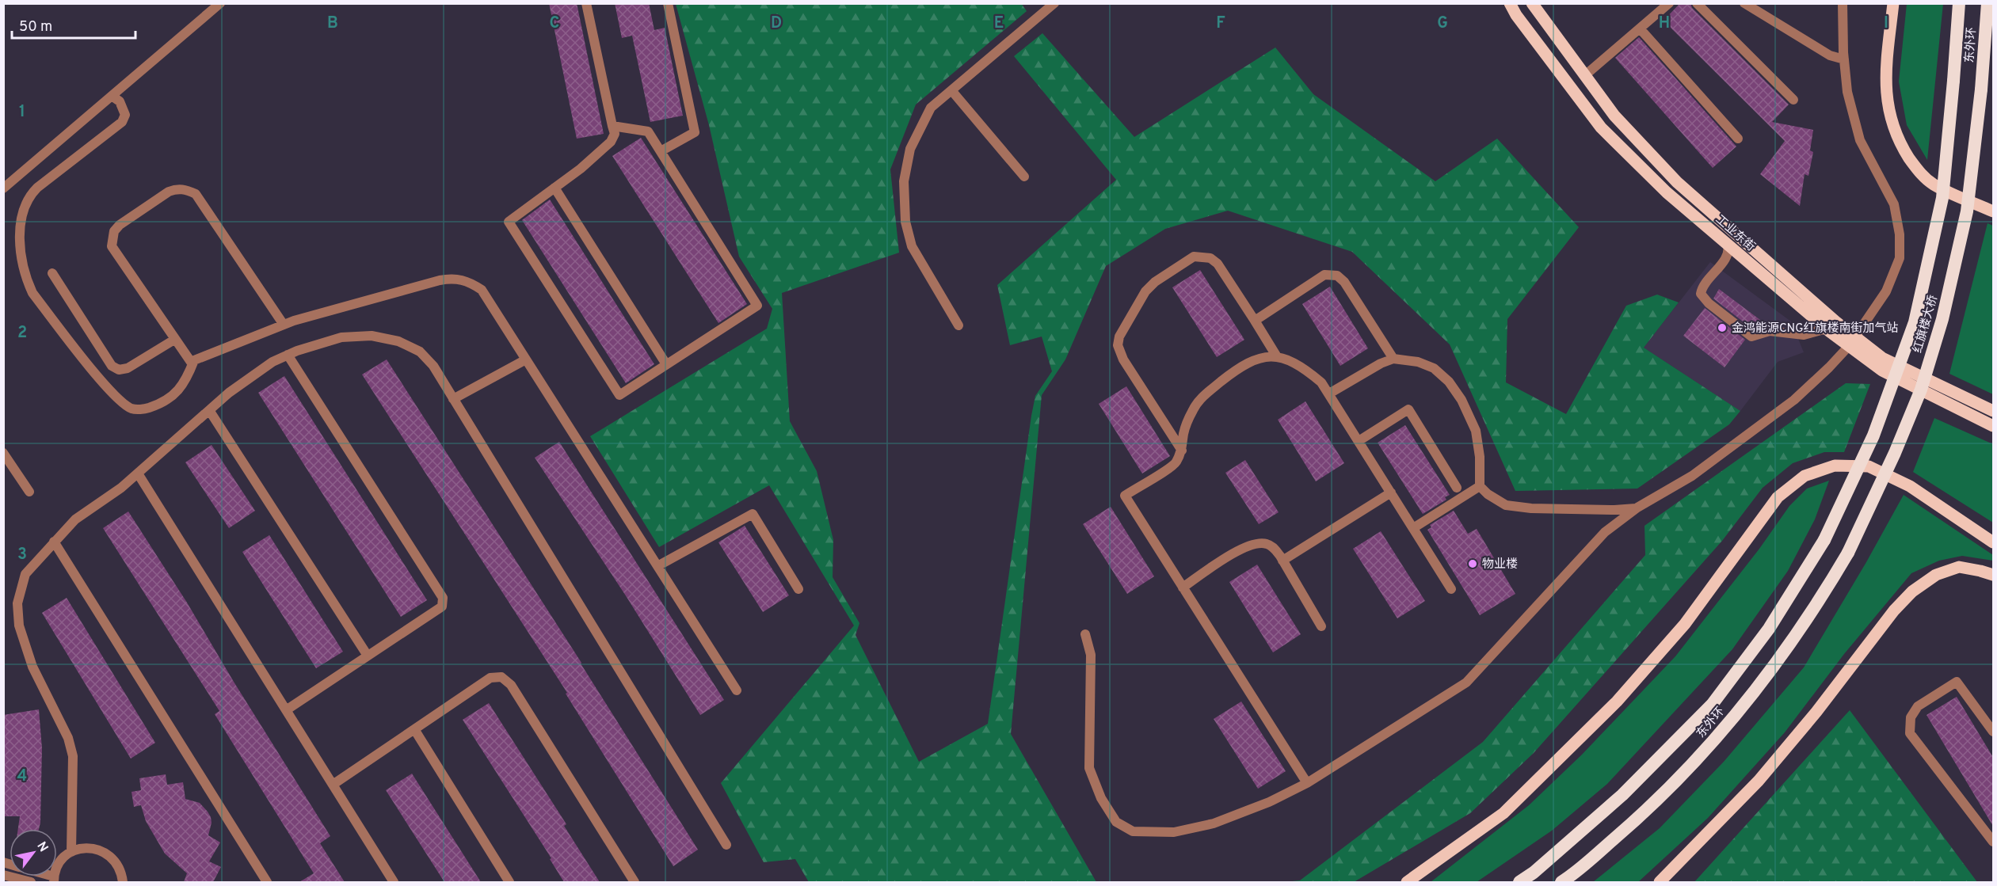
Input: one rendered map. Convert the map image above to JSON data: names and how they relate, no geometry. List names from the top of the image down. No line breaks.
{"streets":{"highway":["东外环","红旗楼大桥"],"main road":["工业东街"]},"crossings":[["东外环","红旗楼大桥"]],"places":["金鸿能源CNG红旗楼南街加气站","物业楼"],"scale_bar":"50 m","north":"top right","grid":{"columns":["B","C","D","E","F","G","H","I"],"rows":["1","2","3","4"]}}
